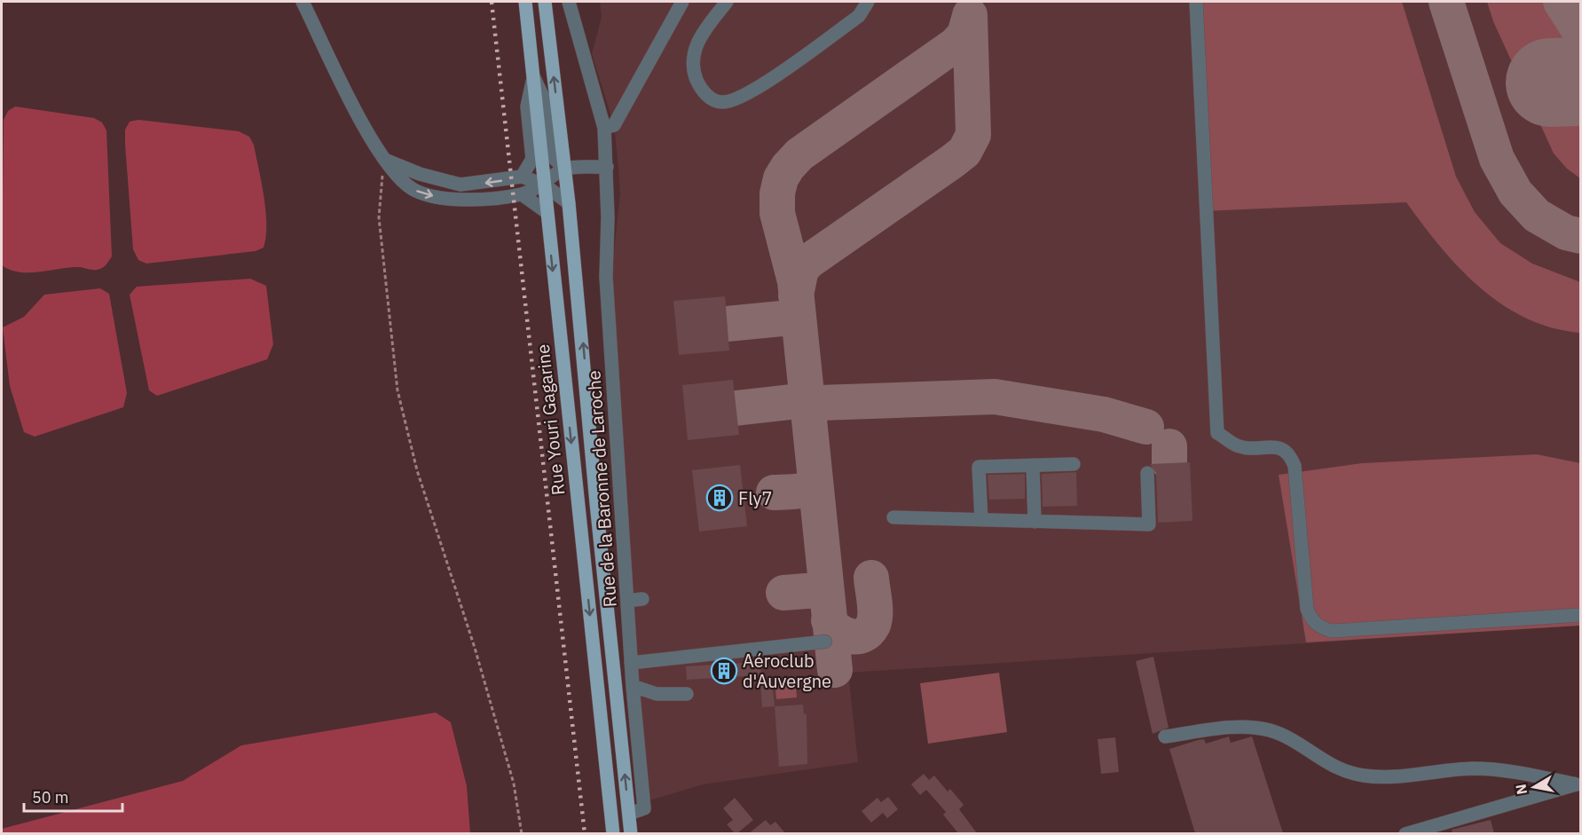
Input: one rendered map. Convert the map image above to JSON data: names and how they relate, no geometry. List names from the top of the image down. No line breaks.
{"streets":{"main road":["Rue Youri Gagarine"],"street":["Rue de la Baronne de Laroche"]},"places":{"building":["Fly7","Aéroclub d'Auvergne"]},"scale_bar":"50 m","north":"left"}
